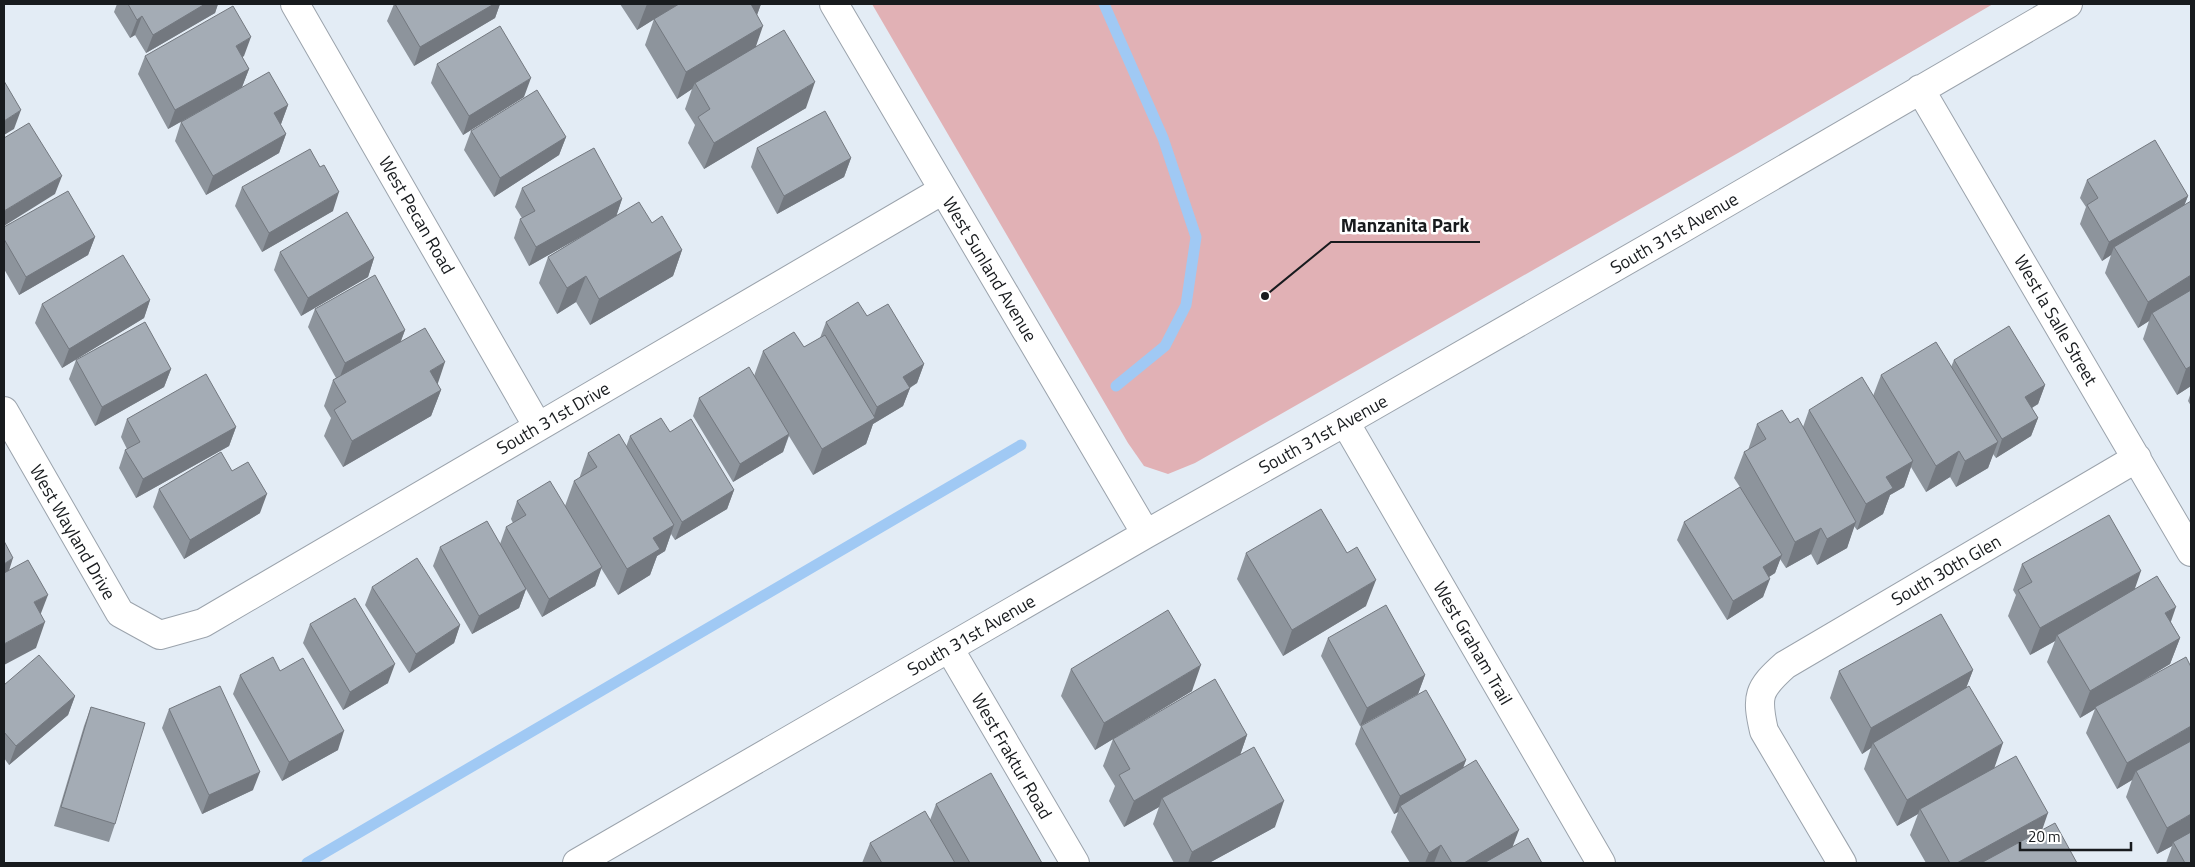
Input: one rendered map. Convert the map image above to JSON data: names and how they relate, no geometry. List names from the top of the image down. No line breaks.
{"streets":{"street":["West Pecan Road","South 31st Avenue","West Sunland Avenue","West la Salle Street","South 31st Drive","West Wayland Drive","South 30th Glen","West Graham Trail","West Fraktur Road"]},"crossings":[["West Pecan Road","South 31st Drive"],["South 31st Avenue","West Sunland Avenue"],["South 31st Avenue","West la Salle Street"],["South 31st Avenue","West Graham Trail"],["South 31st Avenue","West Fraktur Road"],["West Sunland Avenue","South 31st Drive"],["West la Salle Street","South 30th Glen"],["South 31st Drive","West Wayland Drive"]],"places":["Manzanita Park"],"scale_bar":"20 m"}
